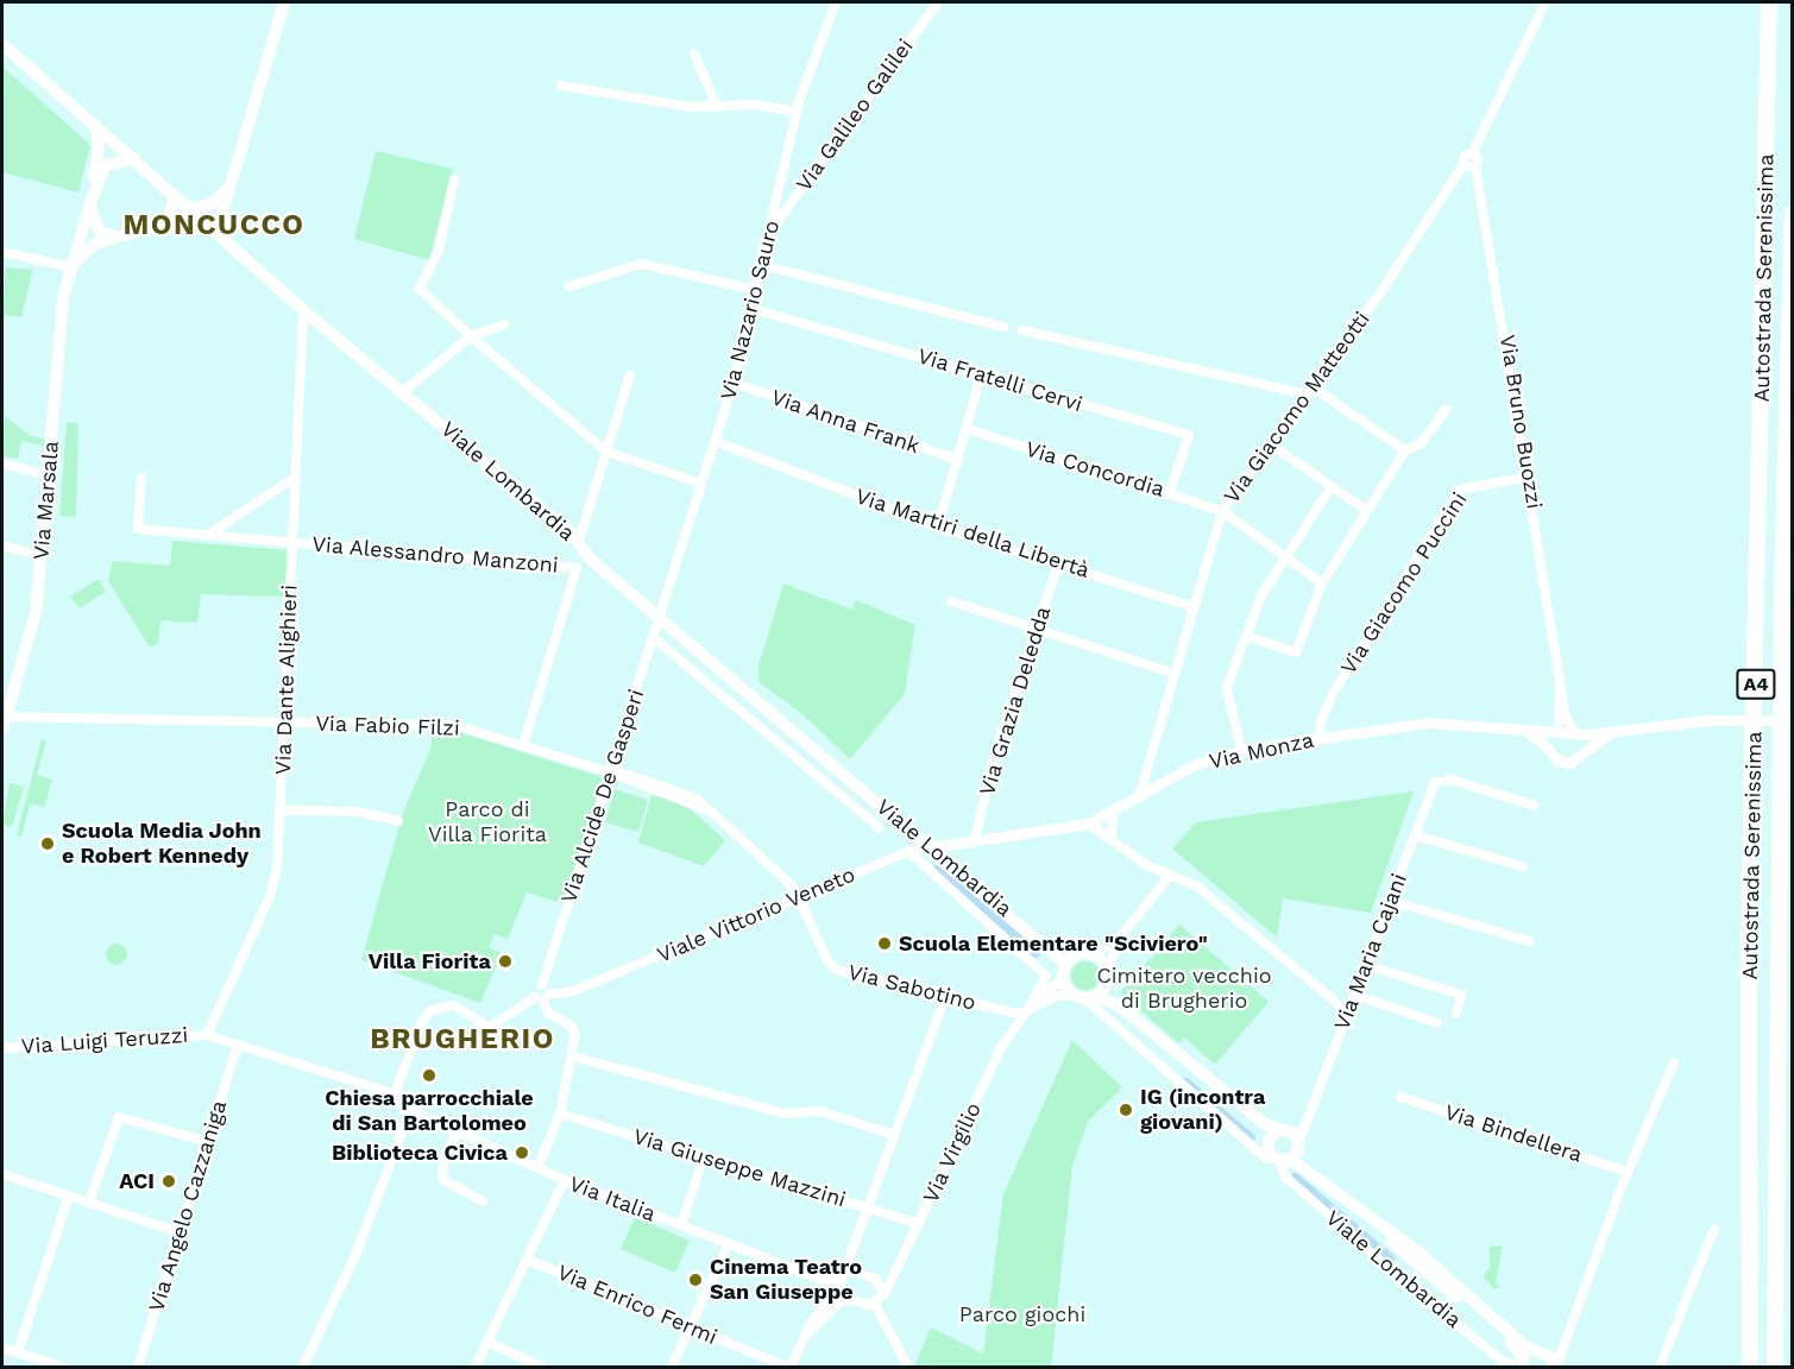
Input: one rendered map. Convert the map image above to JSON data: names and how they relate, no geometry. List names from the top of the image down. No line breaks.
{"streets":{"highway":["Autostrada Serenissima","A4"],"main road":["Viale Lombardia","Via Marsala"],"street":["Via Galileo Galilei","Via Nazario Sauro","Via Fratelli Cervi","Via Giacomo Matteotti","Via Anna Frank","Via Bruno Buozzi","Via Concordia","Via Martiri della Libertà","Via Alessandro Manzoni","Via Giacomo Puccini","Via Dante Alighieri","Via Grazia Deledda","Via Fabio Filzi","Via Monza","Via Alcide De Gasperi","Viale Vittorio Veneto","Via Maria Cajani","Via Sabotino","Via Luigi Teruzzi","Via Bindellera","Via Virgilio","Via Giuseppe Mazzini","Via Italia","Via Angelo Cazzaniga","Via Enrico Fermi"]},"crossings":[["Via Galileo Galilei","Via Nazario Sauro"],["Via Nazario Sauro","Via Fratelli Cervi"],["Via Nazario Sauro","Via Anna Frank"],["Via Nazario Sauro","Viale Lombardia"],["Via Nazario Sauro","Via Martiri della Libertà"],["Via Nazario Sauro","Via Alcide De Gasperi"],["Via Fratelli Cervi","Via Concordia"],["Via Giacomo Matteotti","Via Concordia"],["Via Giacomo Matteotti","Via Martiri della Libertà"],["Via Giacomo Matteotti","Via Monza"],["Via Bruno Buozzi","Via Giacomo Puccini"],["Via Bruno Buozzi","Via Monza"],["Viale Lombardia","Via Marsala"],["Viale Lombardia","Via Dante Alighieri"],["Viale Lombardia","Via Monza"],["Viale Lombardia","Via Alcide De Gasperi"],["Viale Lombardia","Viale Vittorio Veneto"],["Viale Lombardia","Via Maria Cajani"],["Viale Lombardia","Via Sabotino"],["Viale Lombardia","Via Virgilio"],["Via Marsala","Via Fabio Filzi"],["Via Martiri della Libertà","Via Grazia Deledda"],["Via Alessandro Manzoni","Via Dante Alighieri"],["Via Alessandro Manzoni","Via Fabio Filzi"],["Via Giacomo Puccini","Via Monza"],["Via Dante Alighieri","Via Fabio Filzi"],["Via Dante Alighieri","Via Luigi Teruzzi"],["Via Grazia Deledda","Via Monza"],["Via Fabio Filzi","Via Alcide De Gasperi"],["Via Fabio Filzi","Viale Vittorio Veneto"],["Via Fabio Filzi","Via Sabotino"],["Via Monza","Viale Vittorio Veneto"],["Via Alcide De Gasperi","Viale Vittorio Veneto"],["Viale Vittorio Veneto","Via Sabotino"],["Via Sabotino","Via Virgilio"],["Via Virgilio","Via Giuseppe Mazzini"],["Via Virgilio","Via Italia"]],"districts":["MONCUCCO","BRUGHERIO"],"parks":["Parco di Villa Fiorita","Cimitero vecchio di Brugherio","Parco giochi"],"places":["Scuola Media John e Robert Kennedy","Scuola Elementare \"Sciviero\"","Villa Fiorita","Chiesa parrocchiale di San Bartolomeo","IG (incontra giovani)","Biblioteca Civica","ACI","Cinema Teatro San Giuseppe"]}
